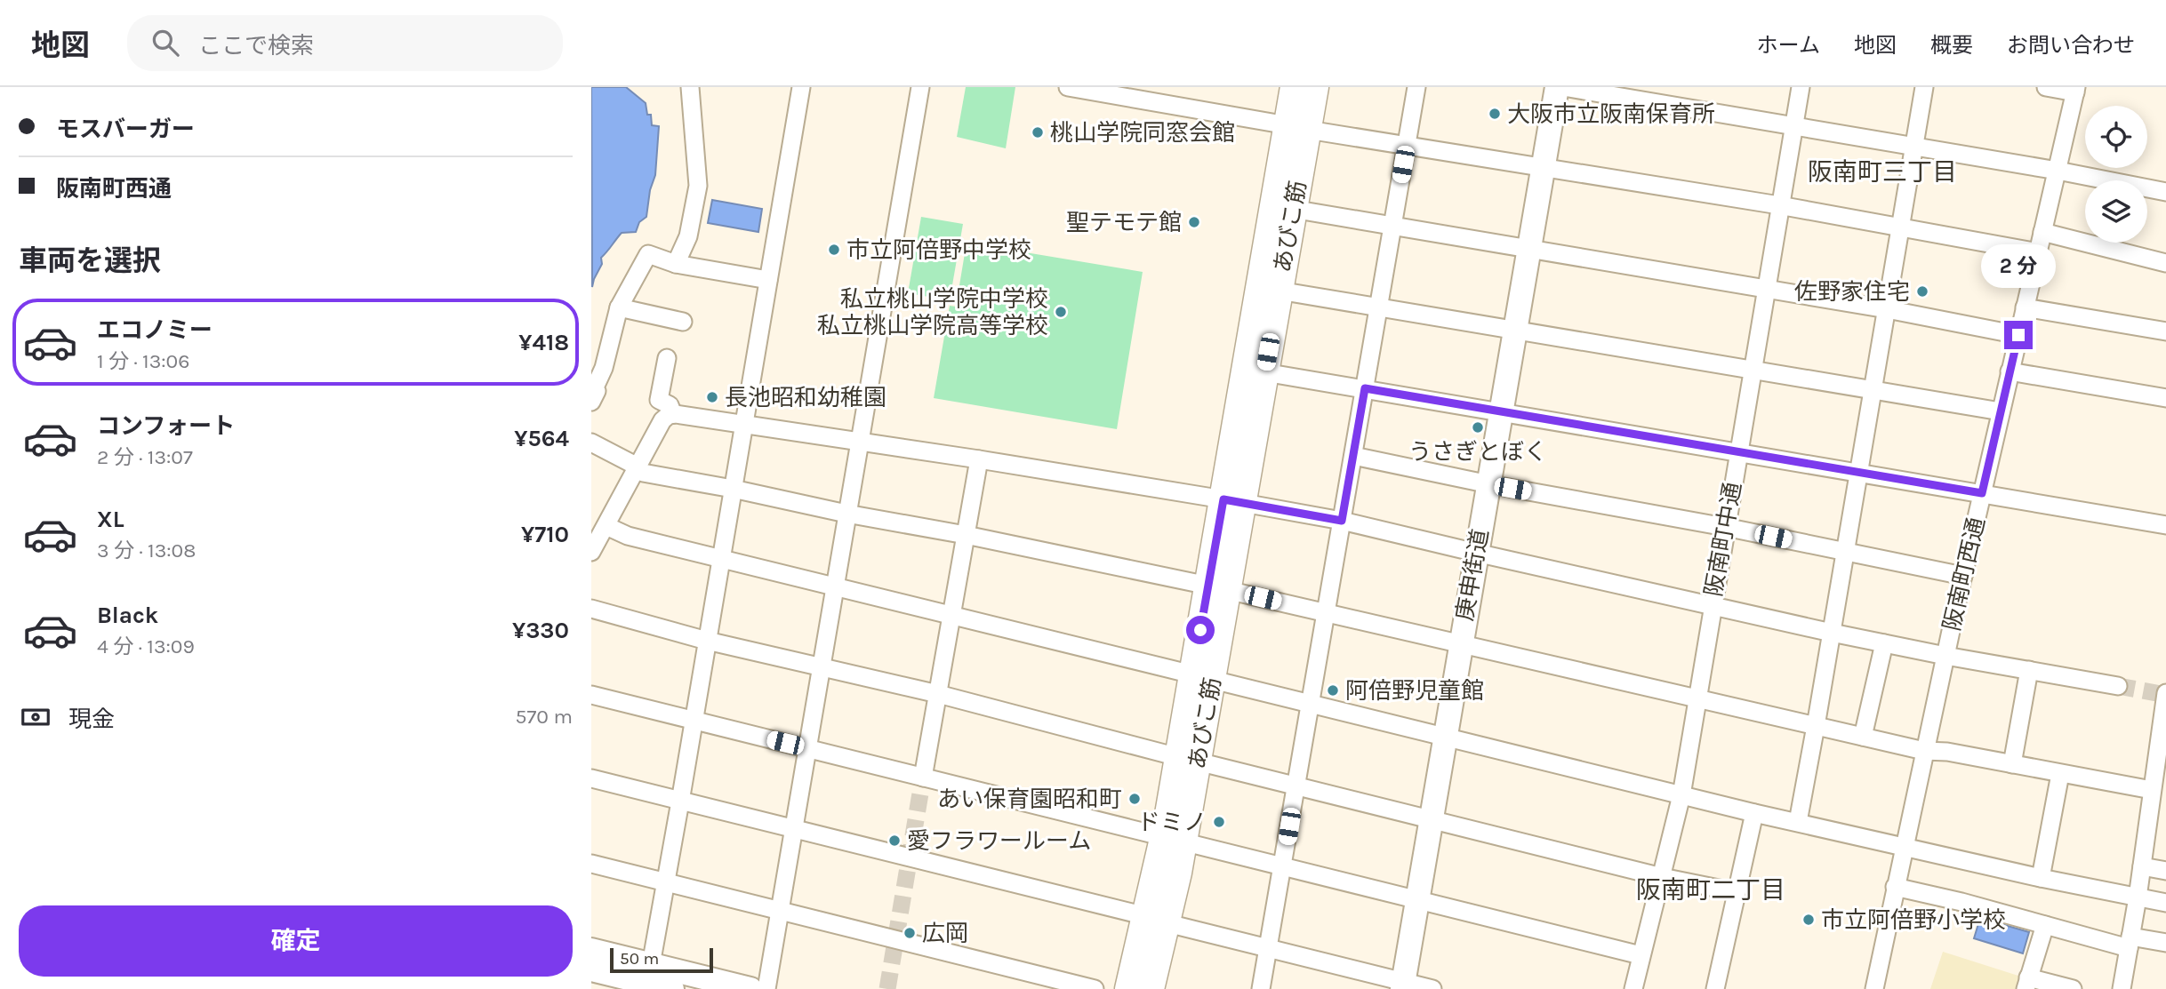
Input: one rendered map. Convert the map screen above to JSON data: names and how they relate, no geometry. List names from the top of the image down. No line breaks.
{"streets":{"main road":["あびこ筋"],"street":["阪南町中通","阪南町西通","庚申街道"]},"districts":["阪南町三丁目","阪南町二丁目"],"places":["大阪市立阪南保育所","桃山学院同窓会館","聖テモテ館","市立阿倍野中学校","佐野家住宅","私立桃山学院中学校 私立桃山学院高等学校","長池昭和幼稚園","うさぎとぼく","阿倍野児童館","あい保育園昭和町","ドミノ","愛フラワールーム","市立阿倍野小学校","広岡"],"scale_bar":"50 m","page":{"header":"地図","search":"ここで検索","nav":["ホーム","地図","概要","お問い合わせ"],"banner":["モスバーガー","阪南町西通"],"heading":"車両を選択","bubble":"2 分","list":[{"name":"エコノミー","note":"1 分 · 13:06","value":"¥418"},{"name":"コンフォート","note":"2 分 · 13:07","value":"¥564"},{"name":"XL","note":"3 分 · 13:08","value":"¥710"},{"name":"Black","note":"4 分 · 13:09","value":"¥330"}],"pay":["現金","570 m"],"buttons":"確定","scale":"50 m"}}
